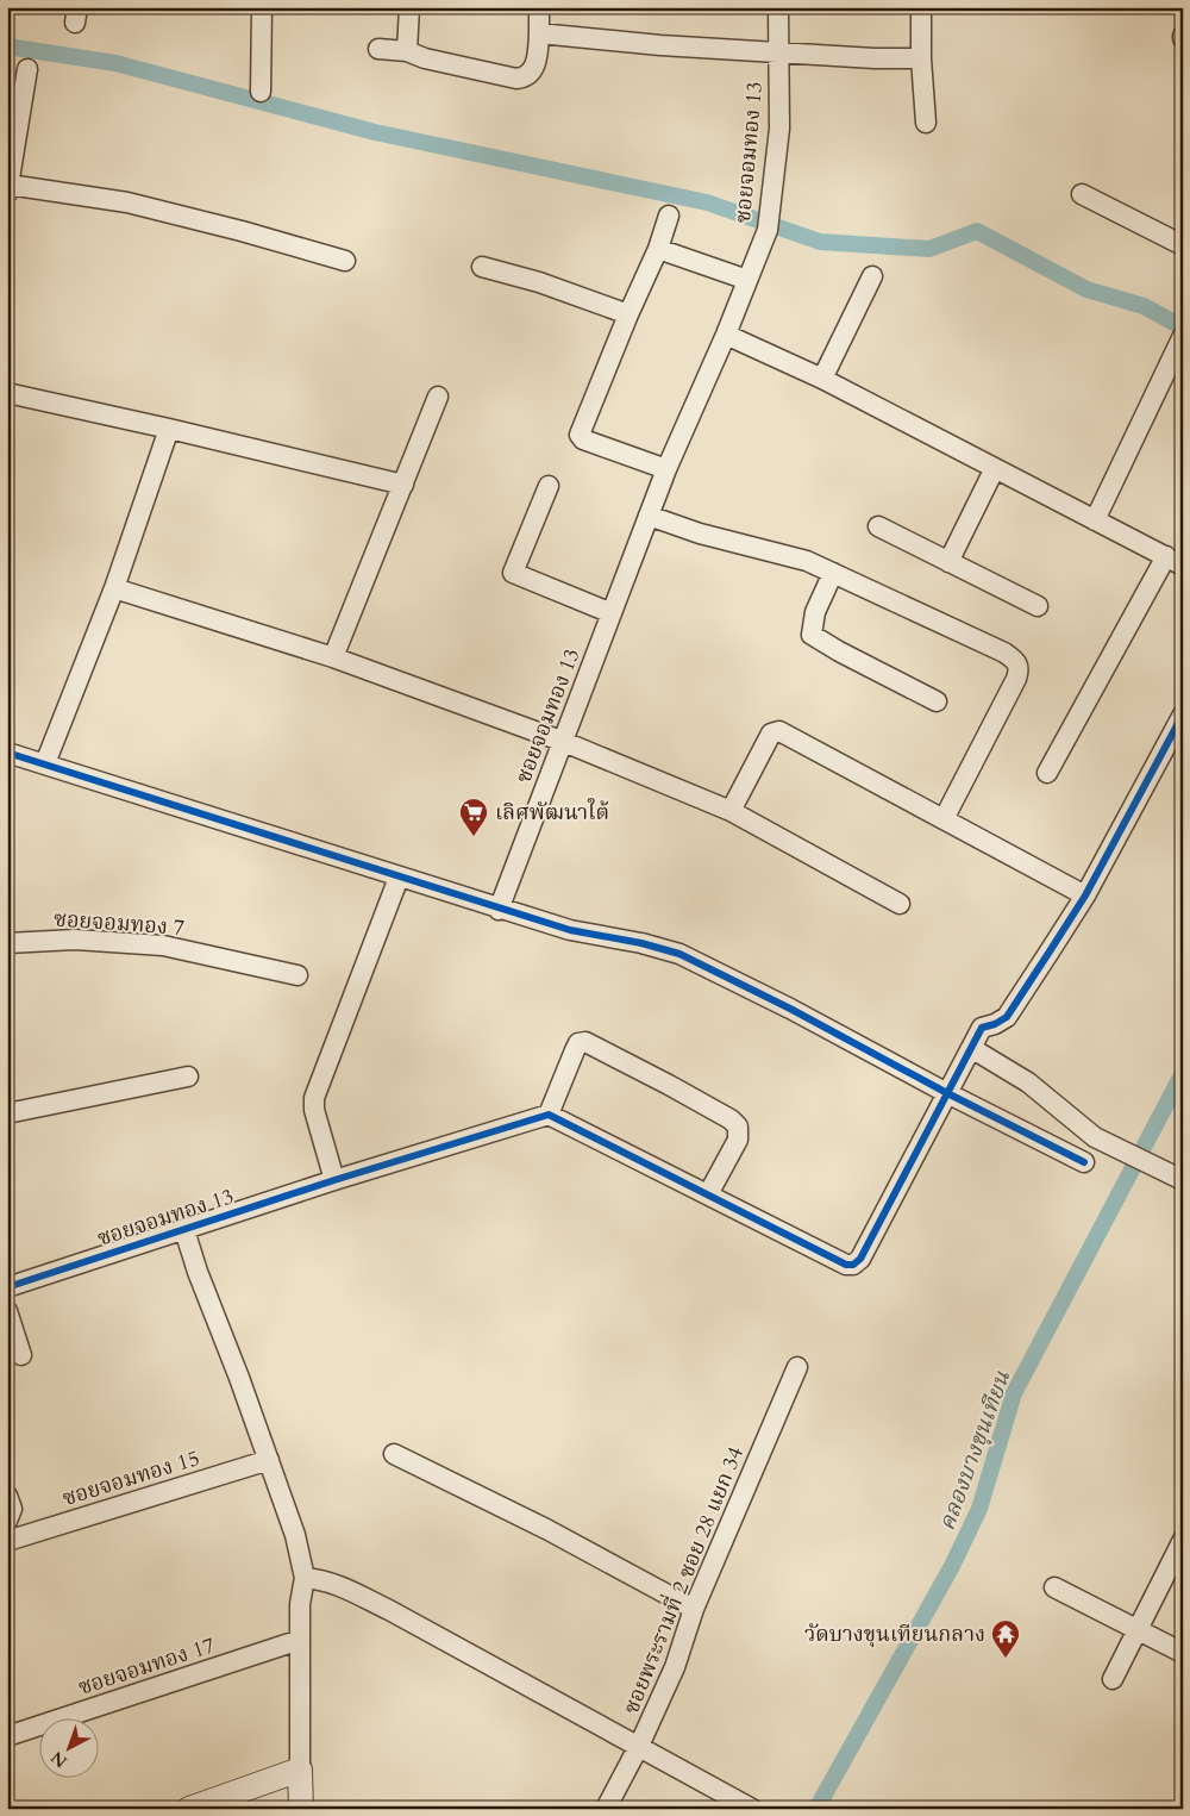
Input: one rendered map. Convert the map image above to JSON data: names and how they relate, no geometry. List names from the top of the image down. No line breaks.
{"streets":{"street":["ซอยจอมทอง 13","ซอยจอมทอง 7","ซอยจอมทอง 15","ซอยพระรามที่ 2 ซอย 28 แยก 34","ซอยจอมทอง 17"]},"water":["คลองบางขุนเทียน"],"places":{"supermarket":["เลิศพัฒนาใต้"],"temple":["วัดบางขุนเทียนกลาง"]},"north":"bottom left"}
